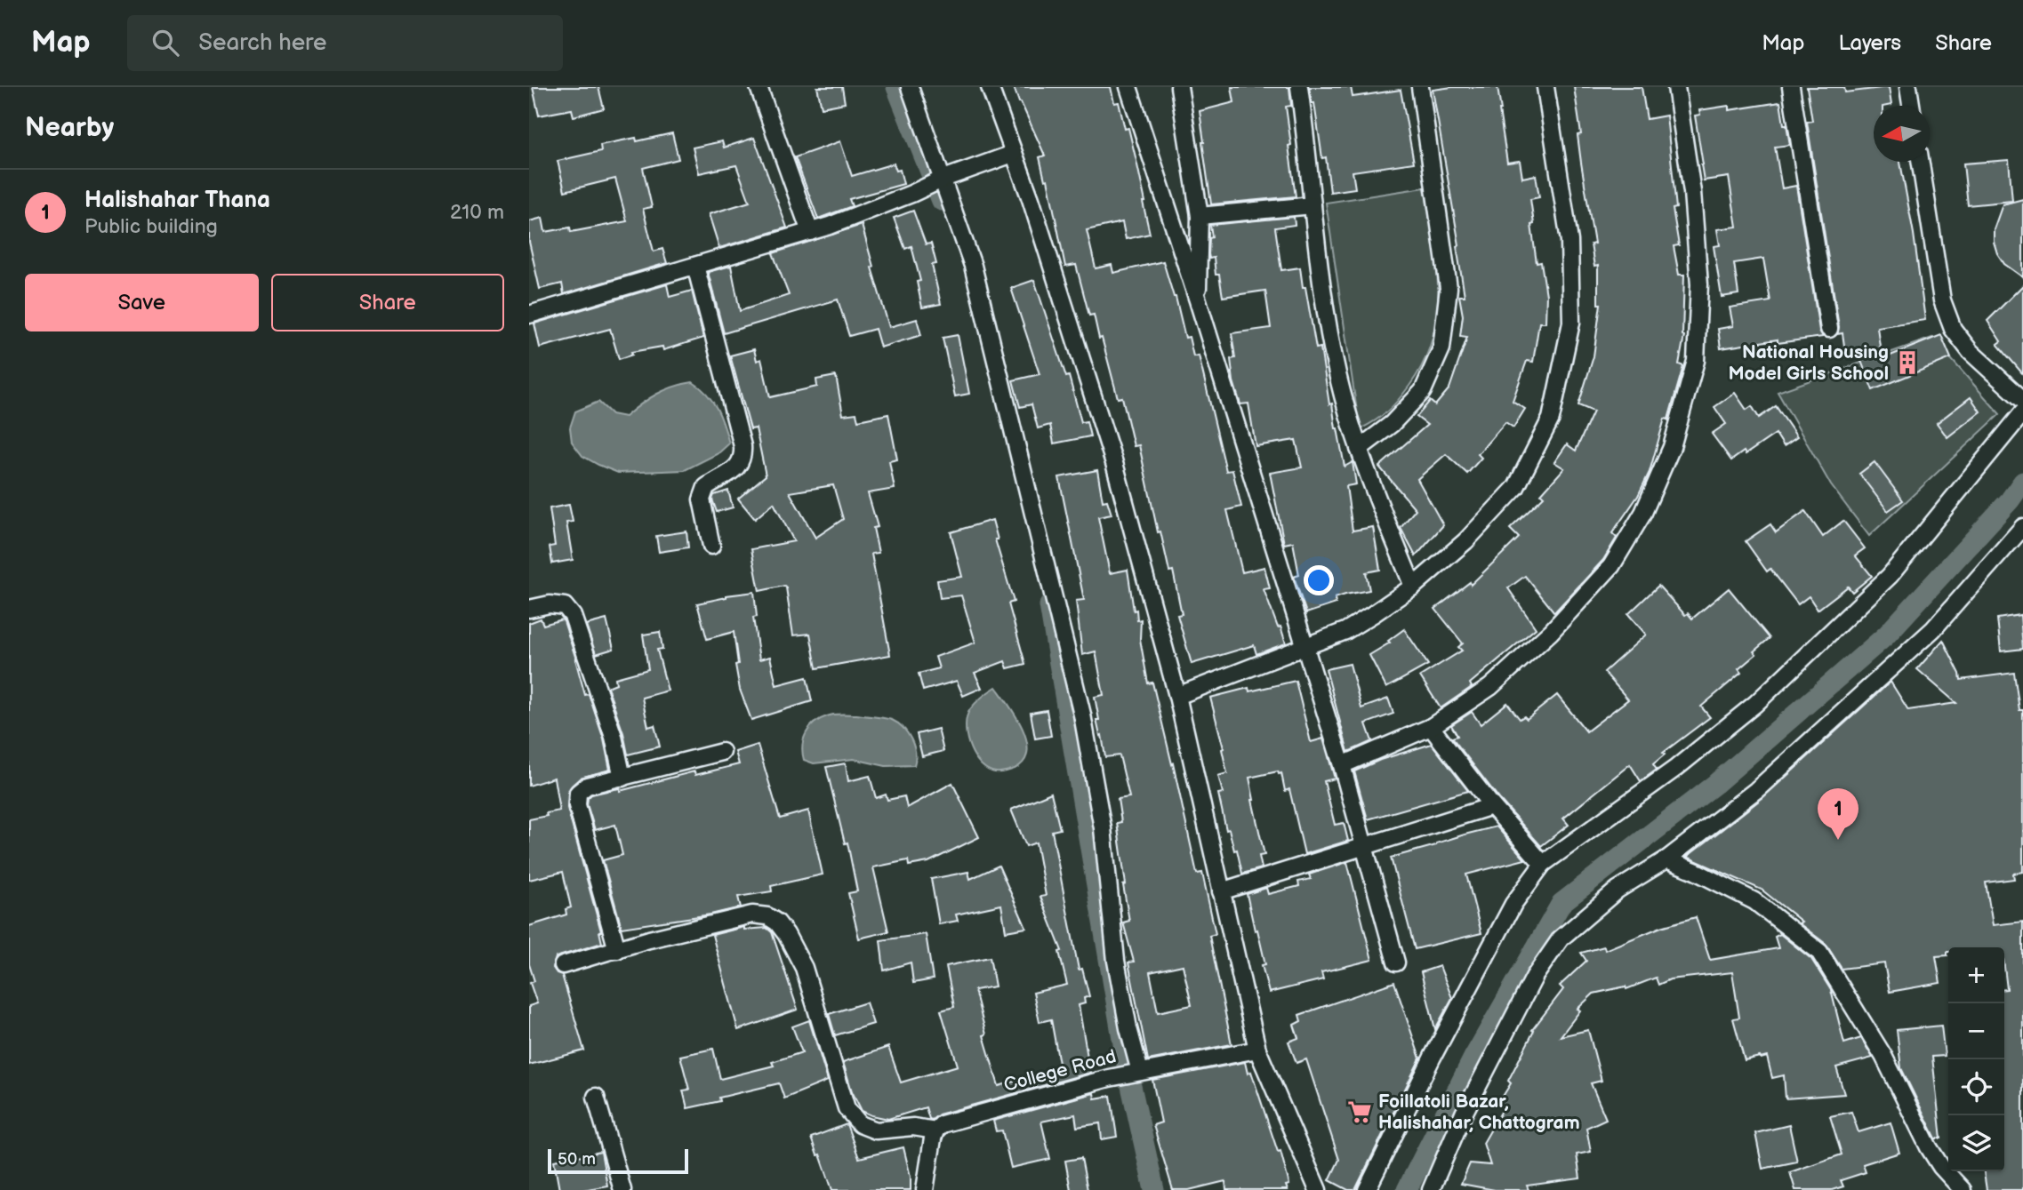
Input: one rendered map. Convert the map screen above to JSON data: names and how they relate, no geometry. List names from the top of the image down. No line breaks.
{"streets":{"street":["College Road"]},"places":{"building":["National Housing Model Girls School"],"supermarket":["Foillatoli Bazar, Halishahar, Chattogram"]},"scale_bar":"50 m","north":"left","page":{"header":"Map","search":"Search here","nav":["Map","Layers","Share"],"heading":"Nearby","list":[{"mark":"1","name":"Halishahar Thana","note":"Public building","value":"210 m"}],"buttons":["Save","Share"],"pins":"1","map_buttons":["+","−"],"scale":"50 m"}}
